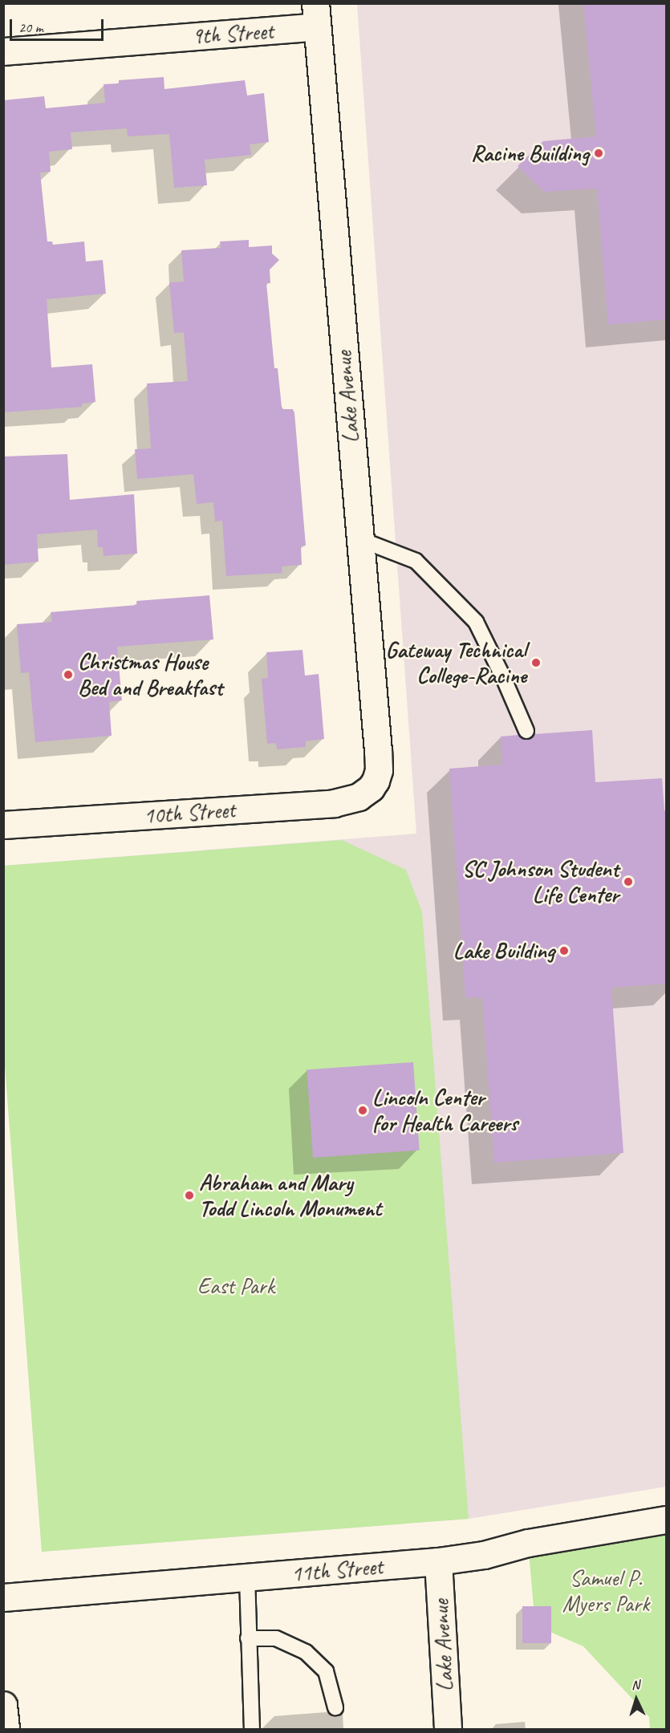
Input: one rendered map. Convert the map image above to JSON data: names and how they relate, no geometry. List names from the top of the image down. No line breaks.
{"streets":{"street":["9th Street","Lake Avenue","10th Street","11th Street"]},"crossings":[["9th Street","Lake Avenue"],["Lake Avenue","10th Street"],["Lake Avenue","11th Street"]],"parks":["East Park","Samuel P. Myers Park"],"places":["Racine Building","Gateway Technical College-Racine","Christmas House Bed and Breakfast","SC Johnson Student Life Center","Lake Building","Lincoln Center for Health Careers","Abraham and Mary Todd Lincoln Monument"],"scale_bar":"20 m","north":"top"}
